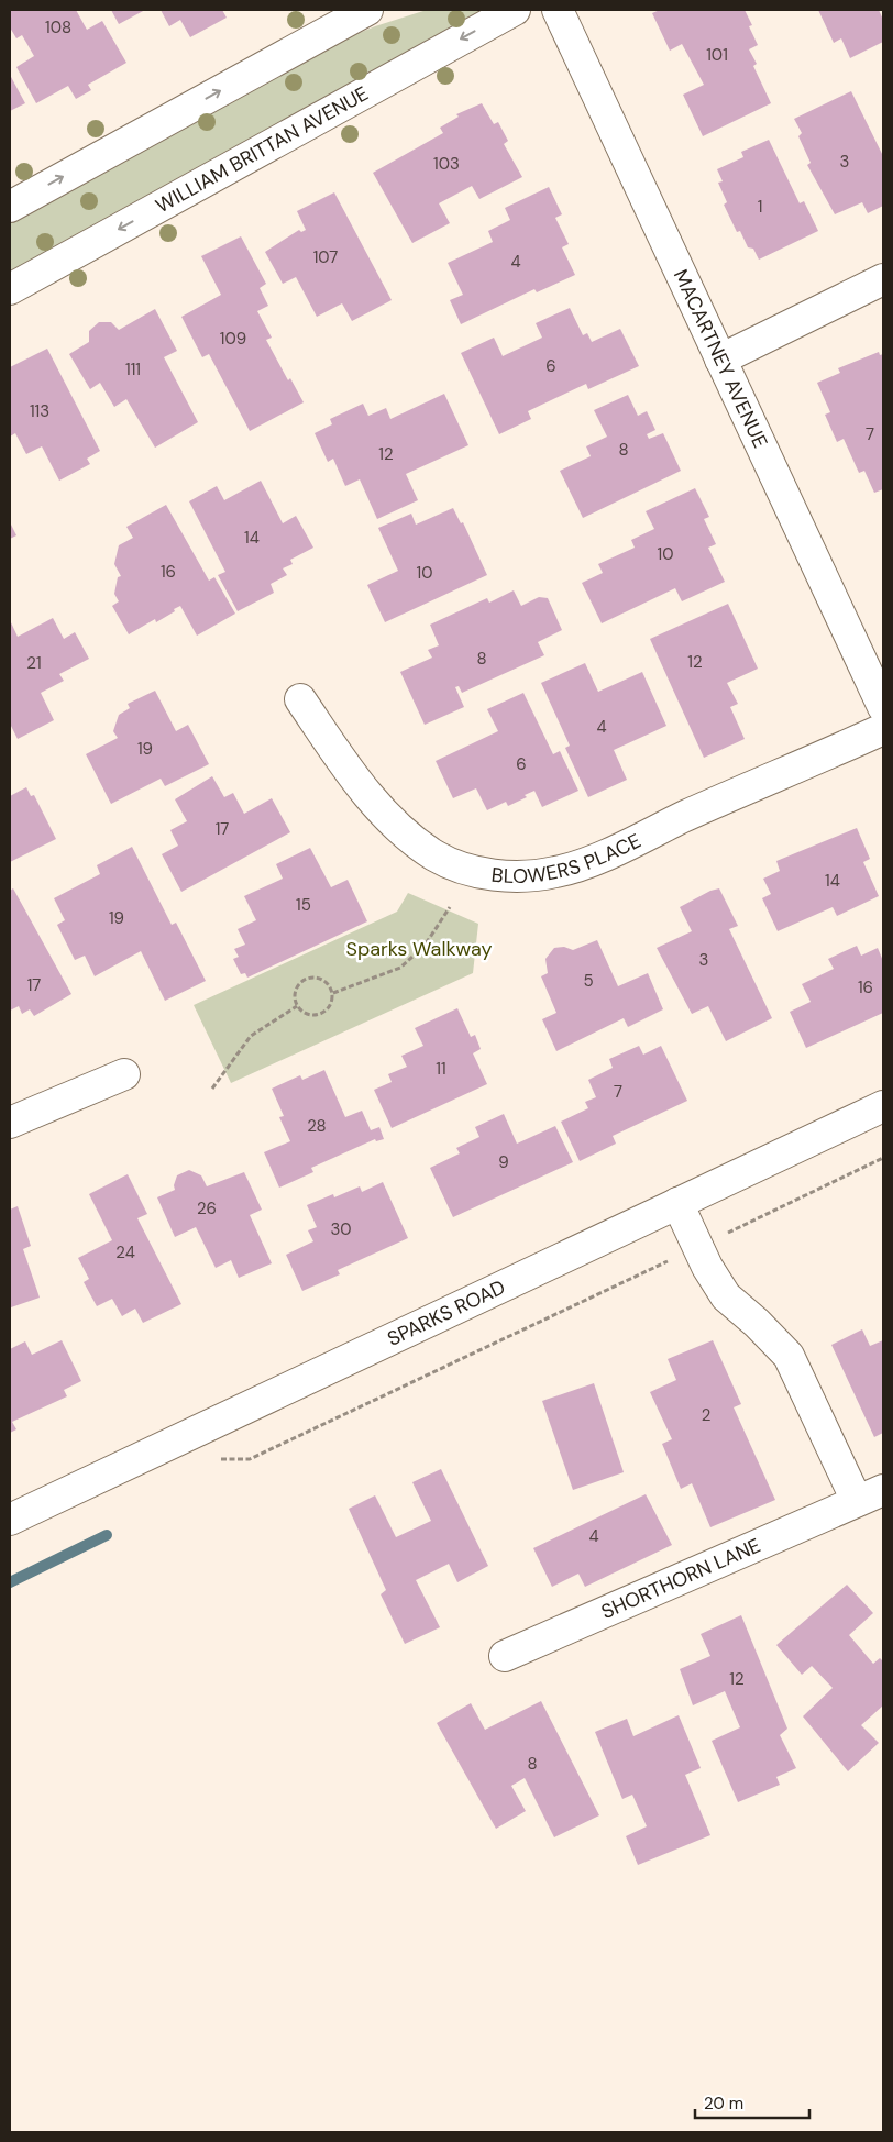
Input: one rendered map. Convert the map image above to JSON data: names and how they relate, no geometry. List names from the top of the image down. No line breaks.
{"streets":{"street":["WILLIAM BRITTAN AVENUE","MACARTNEY AVENUE","BLOWERS PLACE","SPARKS ROAD","SHORTHORN LANE"]},"crossings":[["SPARKS ROAD","SHORTHORN LANE"]],"parks":["Sparks Walkway"],"house_numbers":["108","101","3","103","1","107","4","109","6","111","113","7","8","12","14","10","16","10","8","12","21","4","19","6","17","14","15","19","3","5","17","16","11","7","28","9","26","30","24","2","4","12","8"],"scale_bar":"20 m"}
